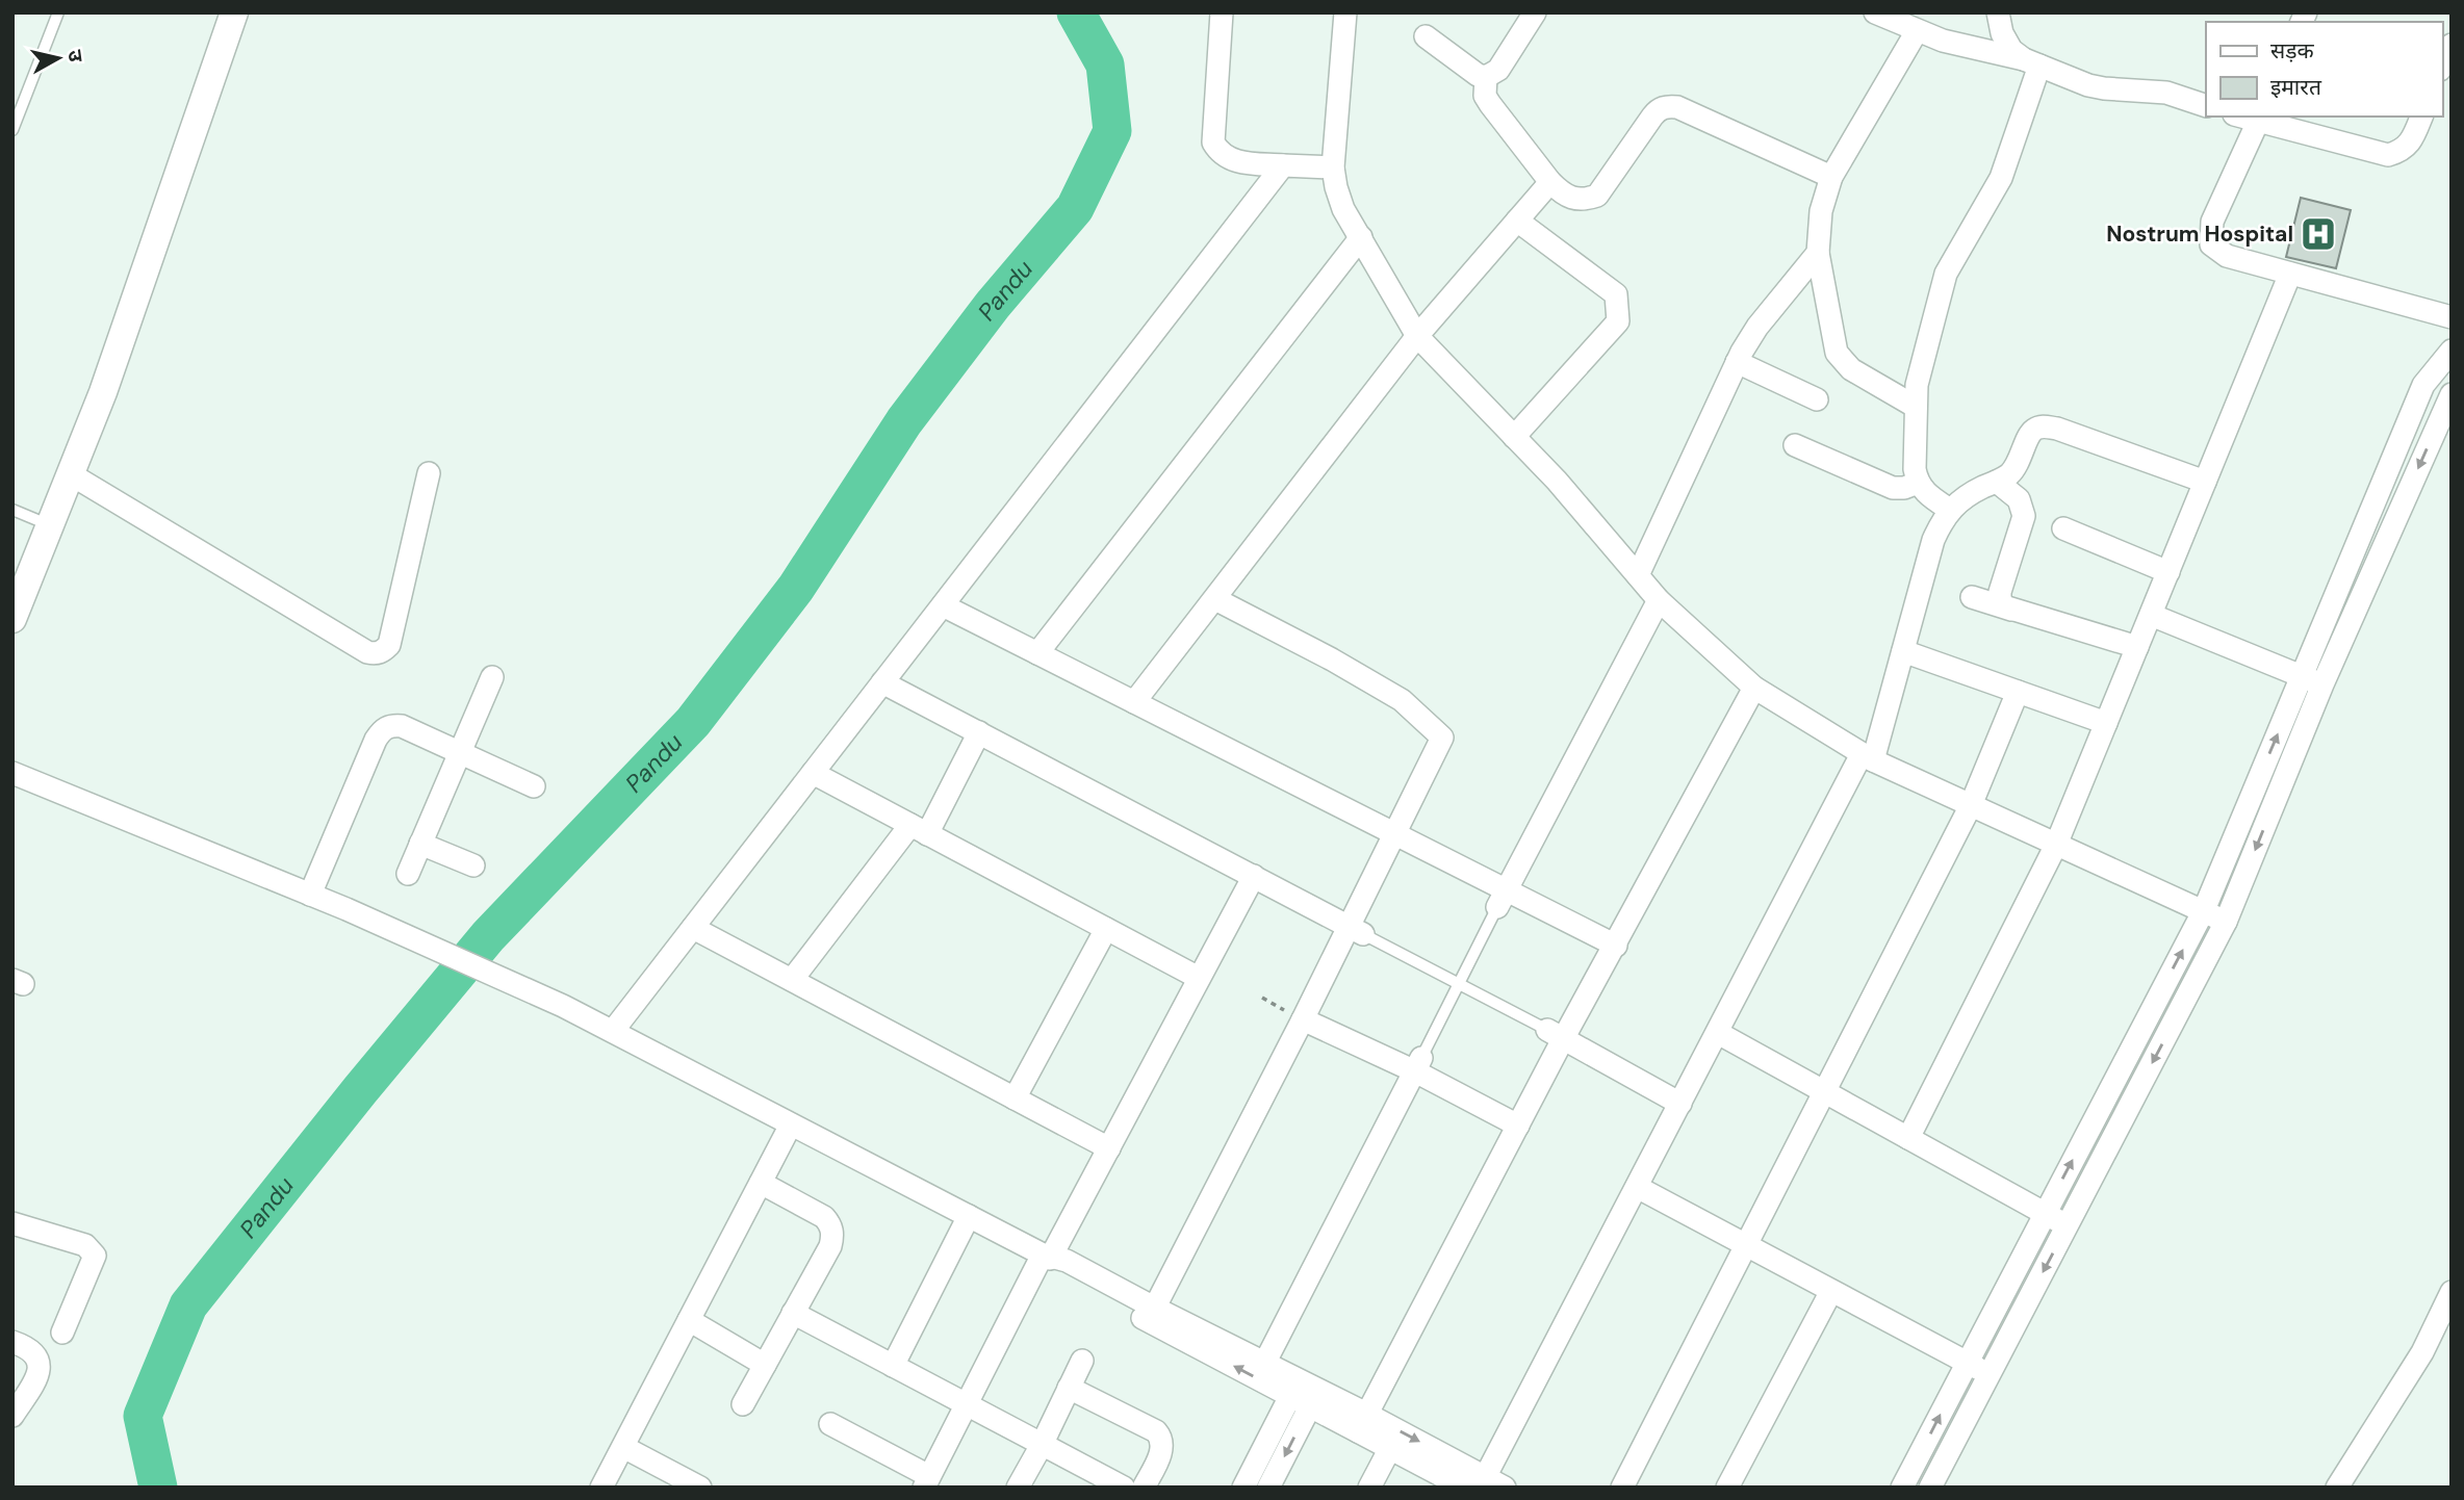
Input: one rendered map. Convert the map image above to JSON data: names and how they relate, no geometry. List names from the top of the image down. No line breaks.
{"water":["Pandu"],"places":{"hospital":["Nostrum Hospital"]},"legend":["सड़क","इमारत"],"north":"right"}
